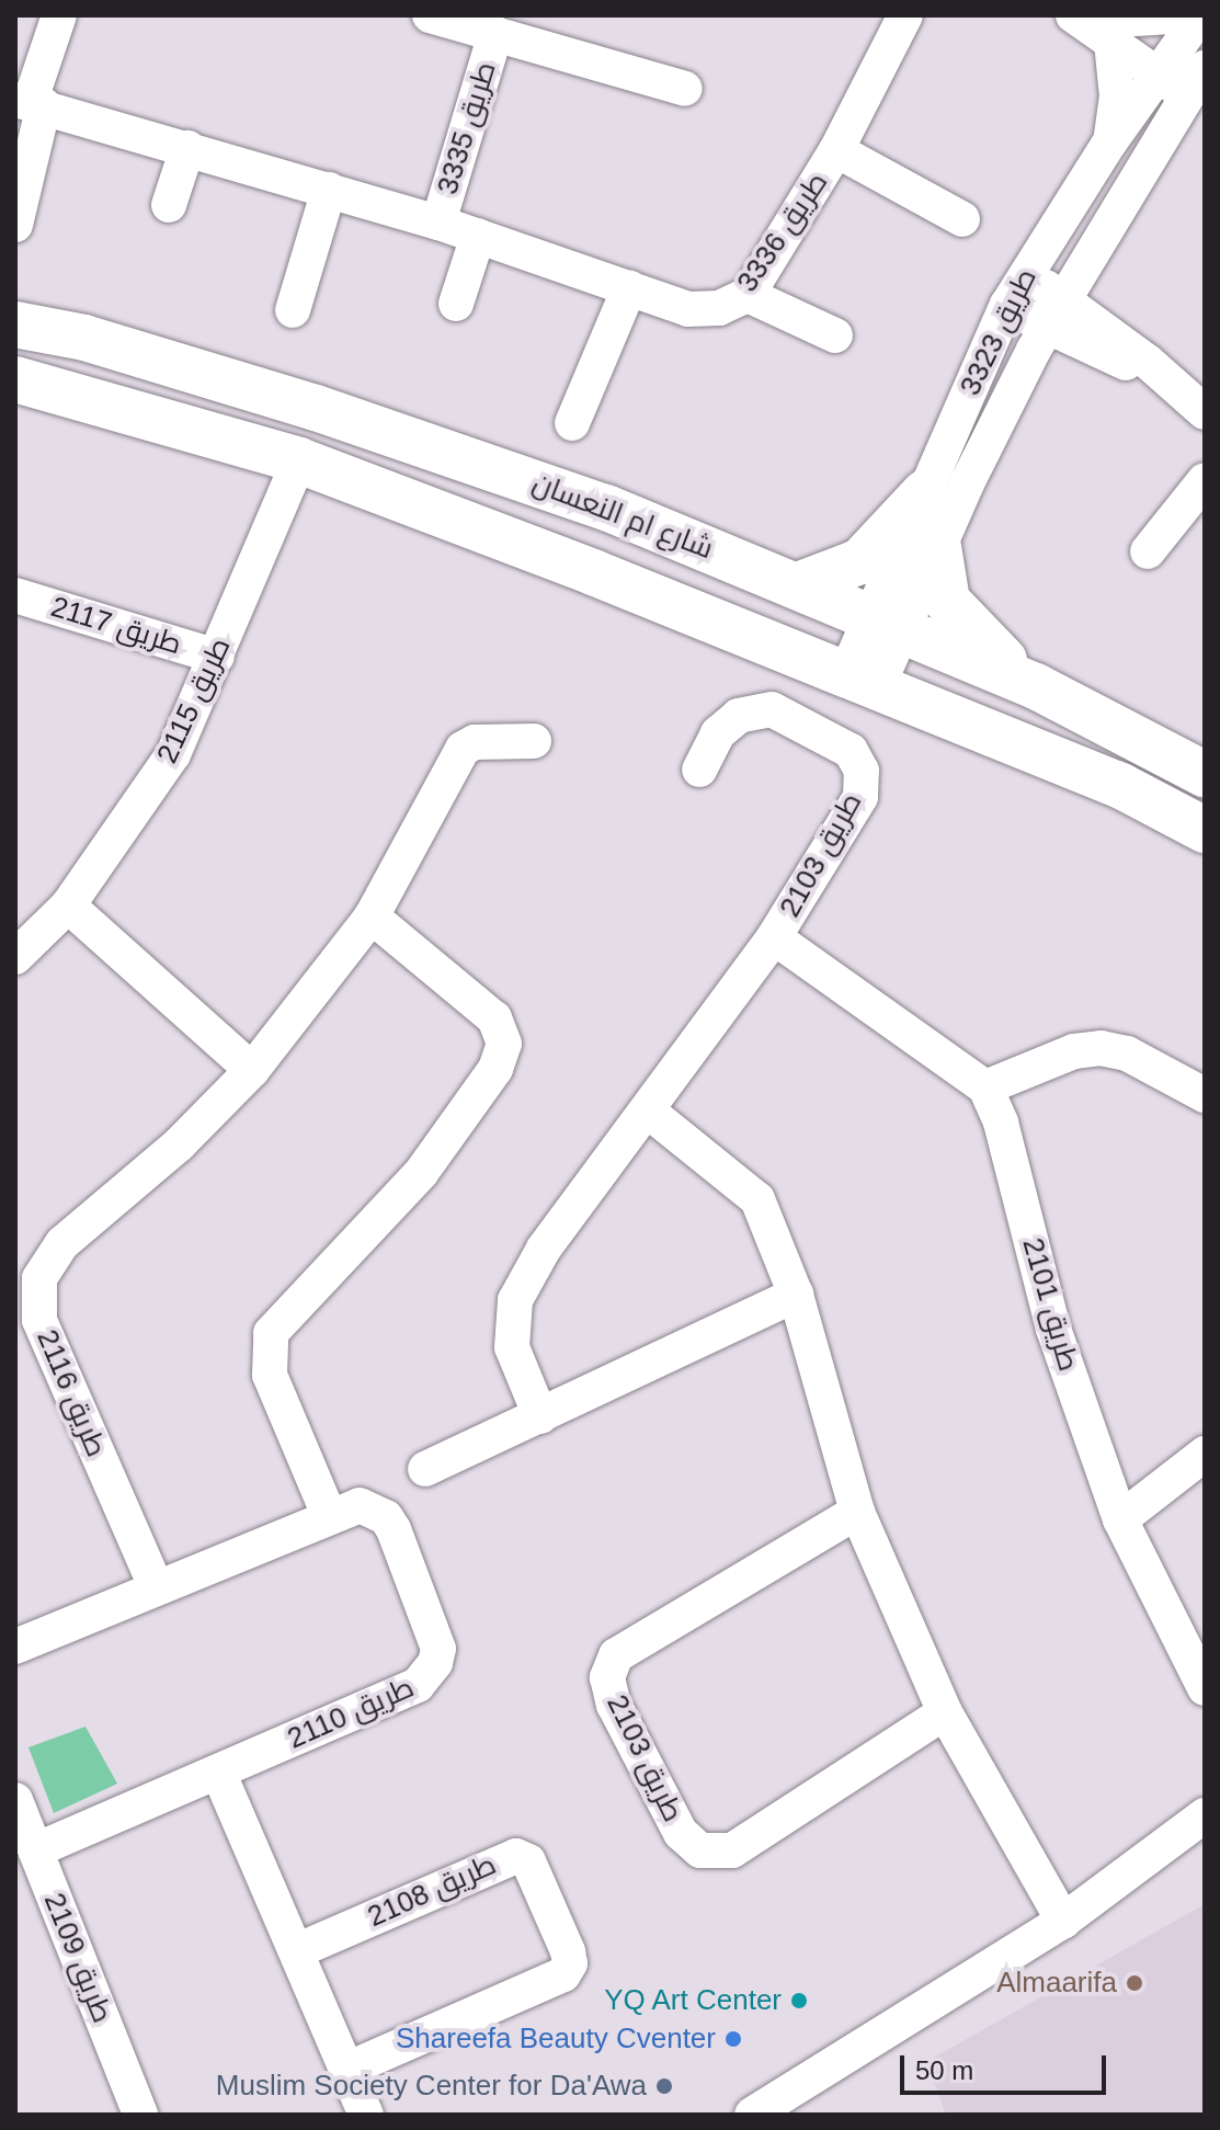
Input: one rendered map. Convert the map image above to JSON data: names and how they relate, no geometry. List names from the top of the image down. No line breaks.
{"streets":{"main road":["شارع ام النعسان"],"street":["طريق 3335","طريق 3336","طريق 3323","طريق 2117","طريق 2115","طريق 2103","طريق 2101","طريق 2116","طريق 2110","طريق 2108","طريق 2109"]},"crossings":[["طريق 3335","طريق 3336"],["طريق 3323","شارع ام النعسان"],["شارع ام النعسان","طريق 2115"],["طريق 2117","طريق 2115"],["طريق 2116","طريق 2110"],["طريق 2110","طريق 2109"]],"places":["Almaarifa","YQ Art Center","Shareefa Beauty Cventer","Muslim Society Center for Da'Awa"],"scale_bar":"50 m"}
